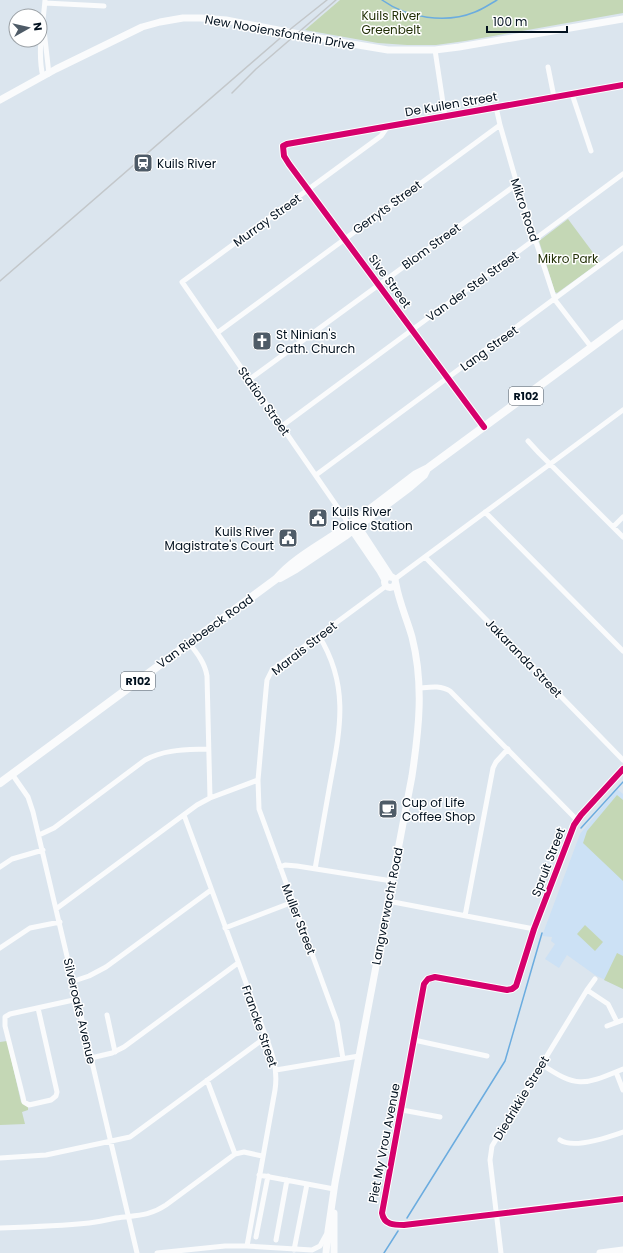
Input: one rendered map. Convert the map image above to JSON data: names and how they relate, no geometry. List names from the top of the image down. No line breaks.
{"streets":{"main road":["R102","Van Riebeeck Road"],"street":["New Nooiensfontein Drive","De Kuilen Street","Gerryts Street","Mikro Road","Murray Street","Blom Street","Sive Street","Van der Stel Street","Lang Street","Station Street","Marais Street","Jakaranda Street","Spruit Street","Langverwacht Road","Muller Street","Silveroaks Avenue","Francke Street","Diedrikkie Street","Piet My Vrou Avenue"]},"crossings":[["De Kuilen Street","Mikro Road"],["De Kuilen Street","Murray Street"],["De Kuilen Street","Sive Street"],["Gerryts Street","Mikro Road"],["Gerryts Street","Sive Street"],["Gerryts Street","Station Street"],["Mikro Road","Blom Street"],["Mikro Road","Van der Stel Street"],["Mikro Road","Lang Street"],["Mikro Road","Van Riebeeck Road"],["Murray Street","Sive Street"],["Murray Street","Station Street"],["Blom Street","Sive Street"],["Blom Street","Station Street"],["Sive Street","Van der Stel Street"],["Sive Street","Lang Street"],["Sive Street","Van Riebeeck Road"],["Van der Stel Street","Station Street"],["Lang Street","Station Street"],["Station Street","Van Riebeeck Road"],["Station Street","Langverwacht Road"],["Van Riebeeck Road","Langverwacht Road"],["Van Riebeeck Road","Silveroaks Avenue"],["Marais Street","Jakaranda Street"],["Marais Street","Langverwacht Road"],["Marais Street","Muller Street"],["Spruit Street","Piet My Vrou Avenue"],["Diedrikkie Street","Piet My Vrou Avenue"]],"parks":["Kuils River Greenbelt","Mikro Park"],"places":{"station":["Kuils River"],"church":["St Ninian's Cath. Church"],"public building":["Kuils River Police Station","Kuils River Magistrate's Court"],"cafe":["Cup of Life Coffee Shop"]},"scale_bar":"100 m","north":"right"}
